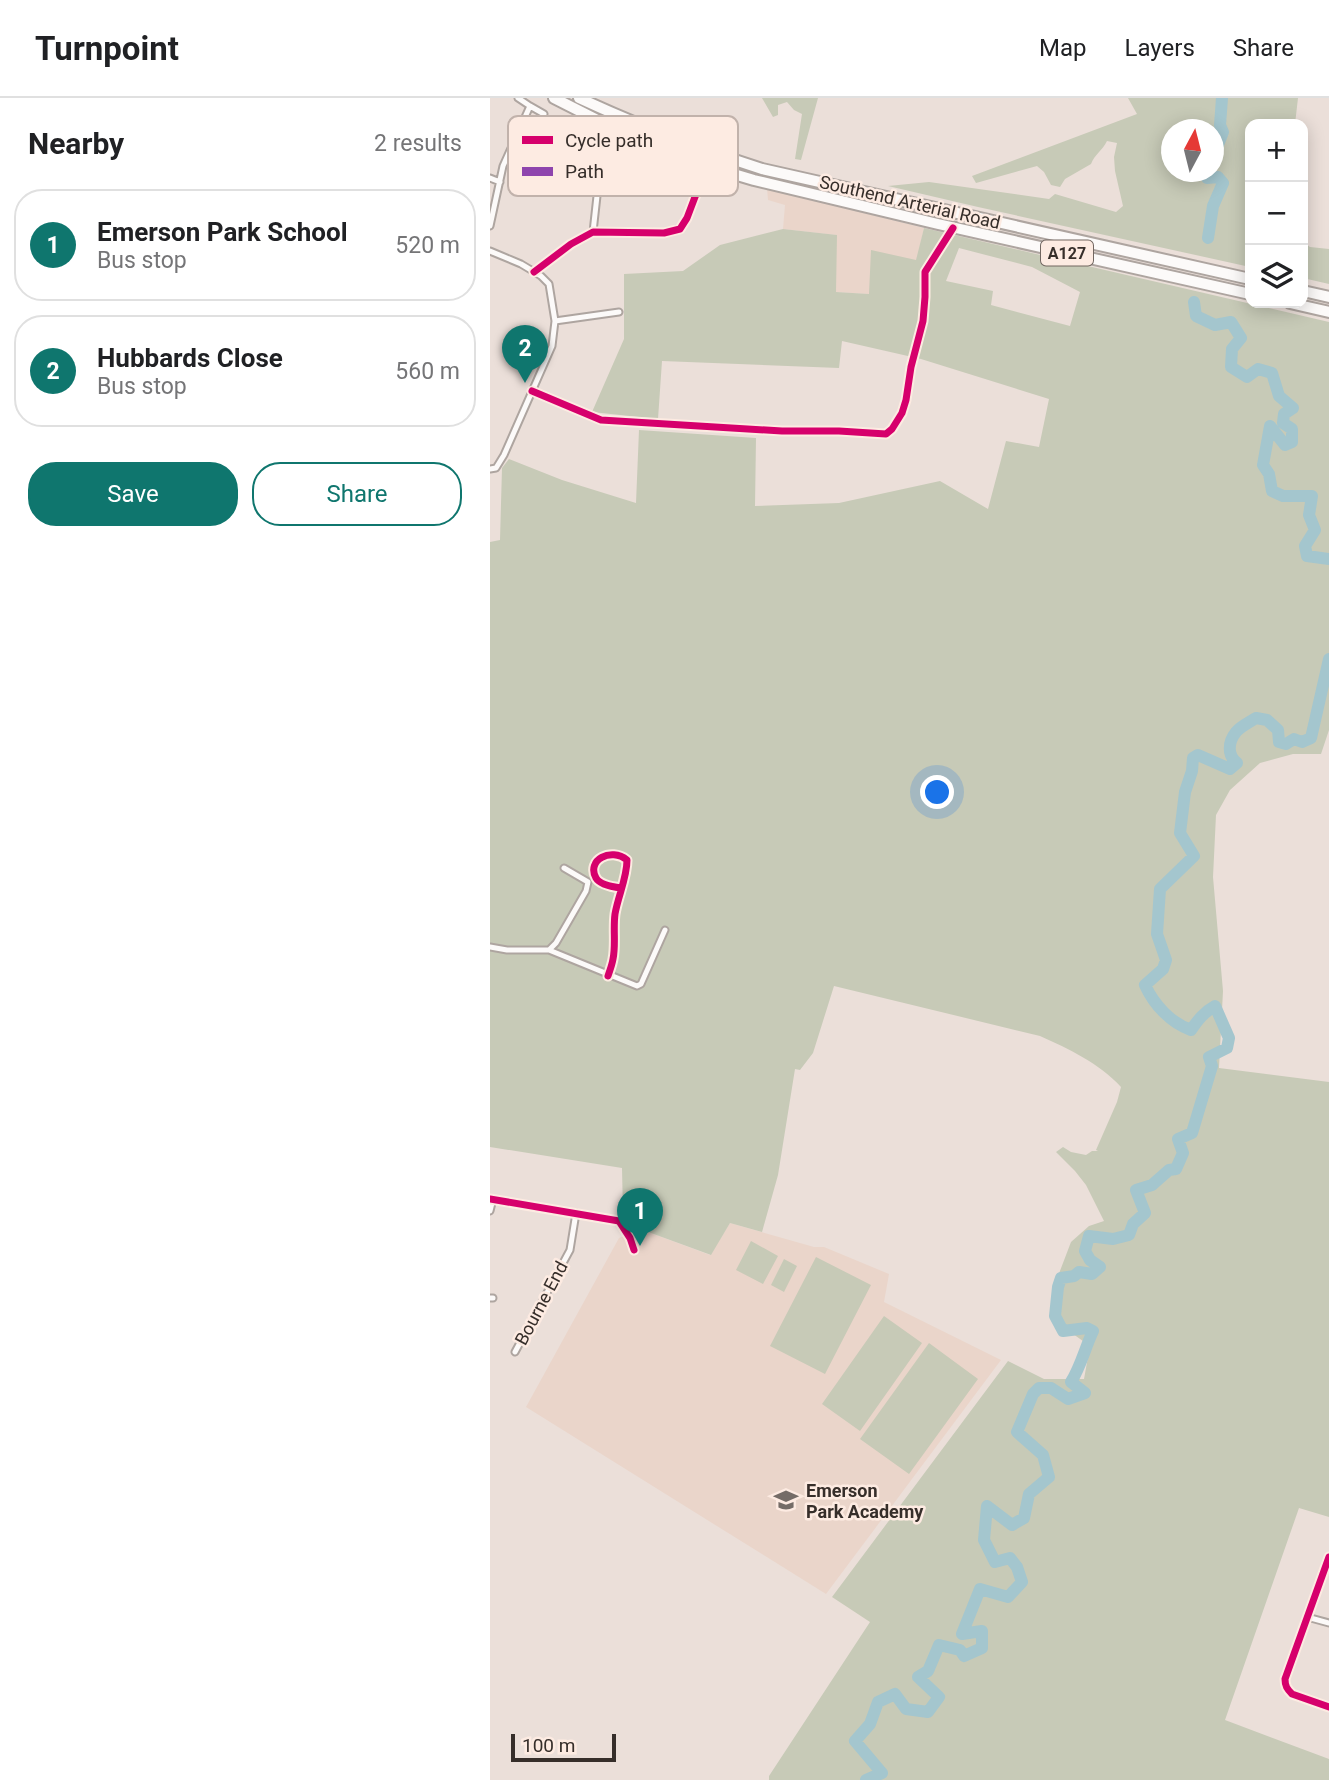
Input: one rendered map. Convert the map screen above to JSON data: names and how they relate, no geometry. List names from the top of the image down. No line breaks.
{"streets":{"highway":["Southend Arterial Road","A127"],"street":["Bourne End"]},"places":{"school or university":["Emerson Park Academy"]},"legend":["Cycle path","Path"],"scale_bar":"100 m","north":"top","page":{"header":"Turnpoint","nav":["Map","Layers","Share"],"heading":["Nearby","2 results"],"map_buttons":["+","−"],"list":[{"mark":"1","name":"Emerson Park School","note":"Bus stop","value":"520 m"},{"mark":"2","name":"Hubbards Close","note":"Bus stop","value":"560 m"}],"pins":["2","1"],"buttons":["Save","Share"],"scale":"100 m"}}
